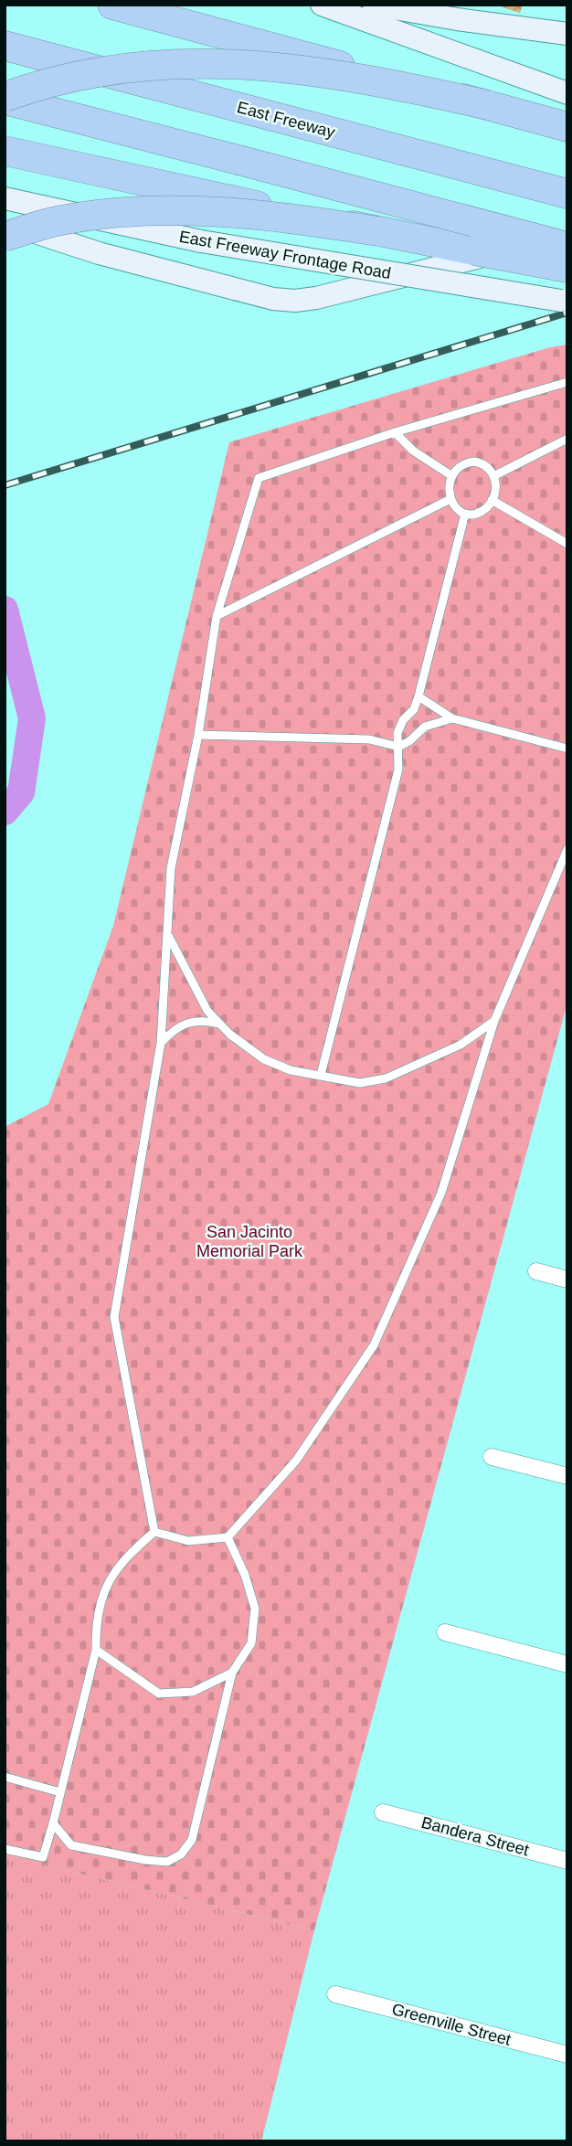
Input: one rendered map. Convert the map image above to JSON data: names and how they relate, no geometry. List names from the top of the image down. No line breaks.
{"streets":{"highway":["East Freeway"],"main road":["East Freeway Frontage Road"],"street":["Bandera Street","Greenville Street"]},"parks":["San Jacinto Memorial Park"]}
